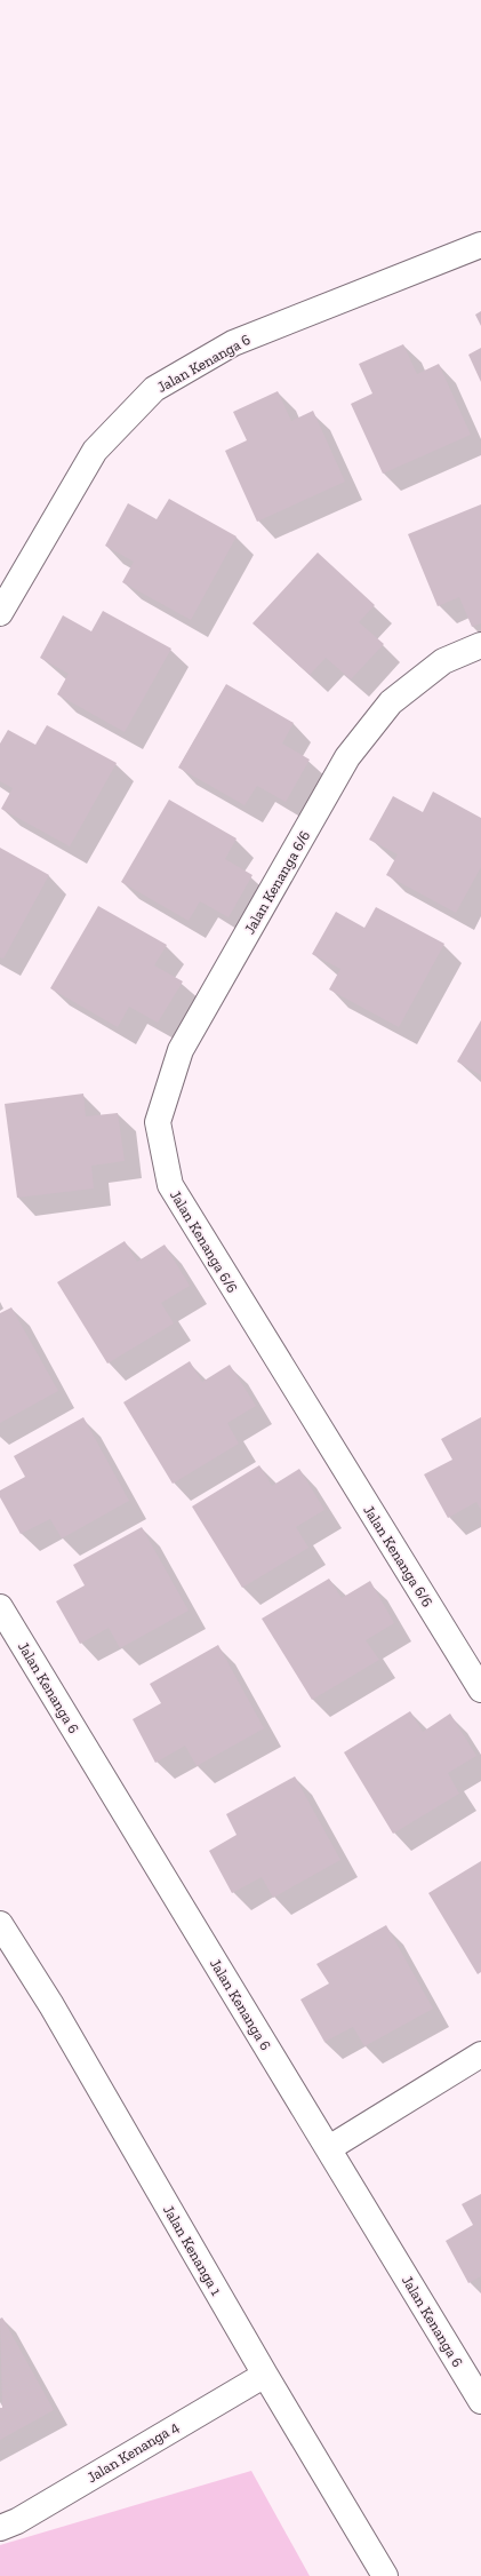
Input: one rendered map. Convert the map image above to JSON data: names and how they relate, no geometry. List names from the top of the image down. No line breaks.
{"streets":{"street":["Jalan Kenanga 6","Jalan Kenanga 6/6","Jalan Kenanga 1","Jalan Kenanga 4"]},"crossings":[["Jalan Kenanga 1","Jalan Kenanga 4"]]}
